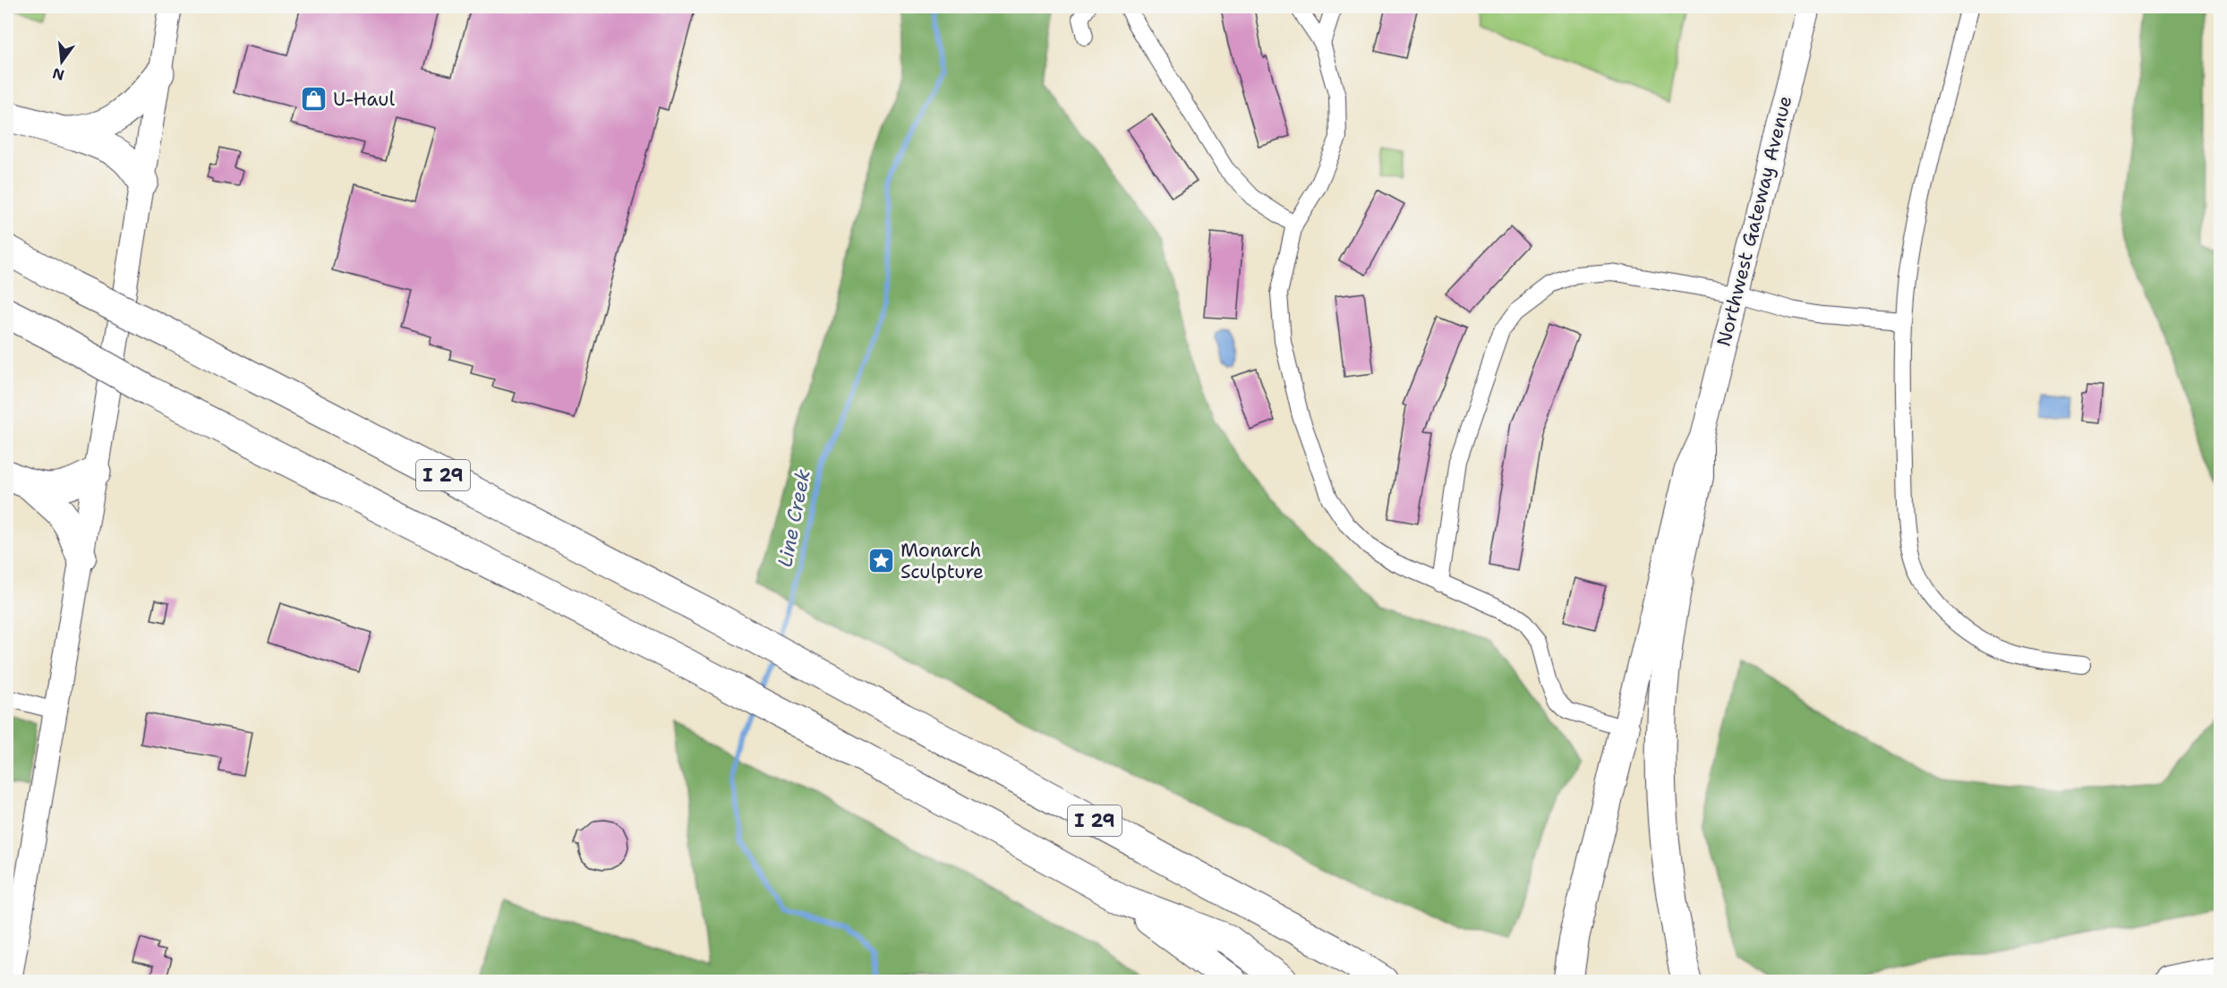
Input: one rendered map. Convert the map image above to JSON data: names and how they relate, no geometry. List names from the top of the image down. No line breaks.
{"streets":{"highway":["I 29"],"main road":["Northwest Gateway Avenue"]},"water":["Line Creek"],"places":{"shop":["U-Haul"],"place":["Monarch Sculpture"]},"north":"bottom"}
